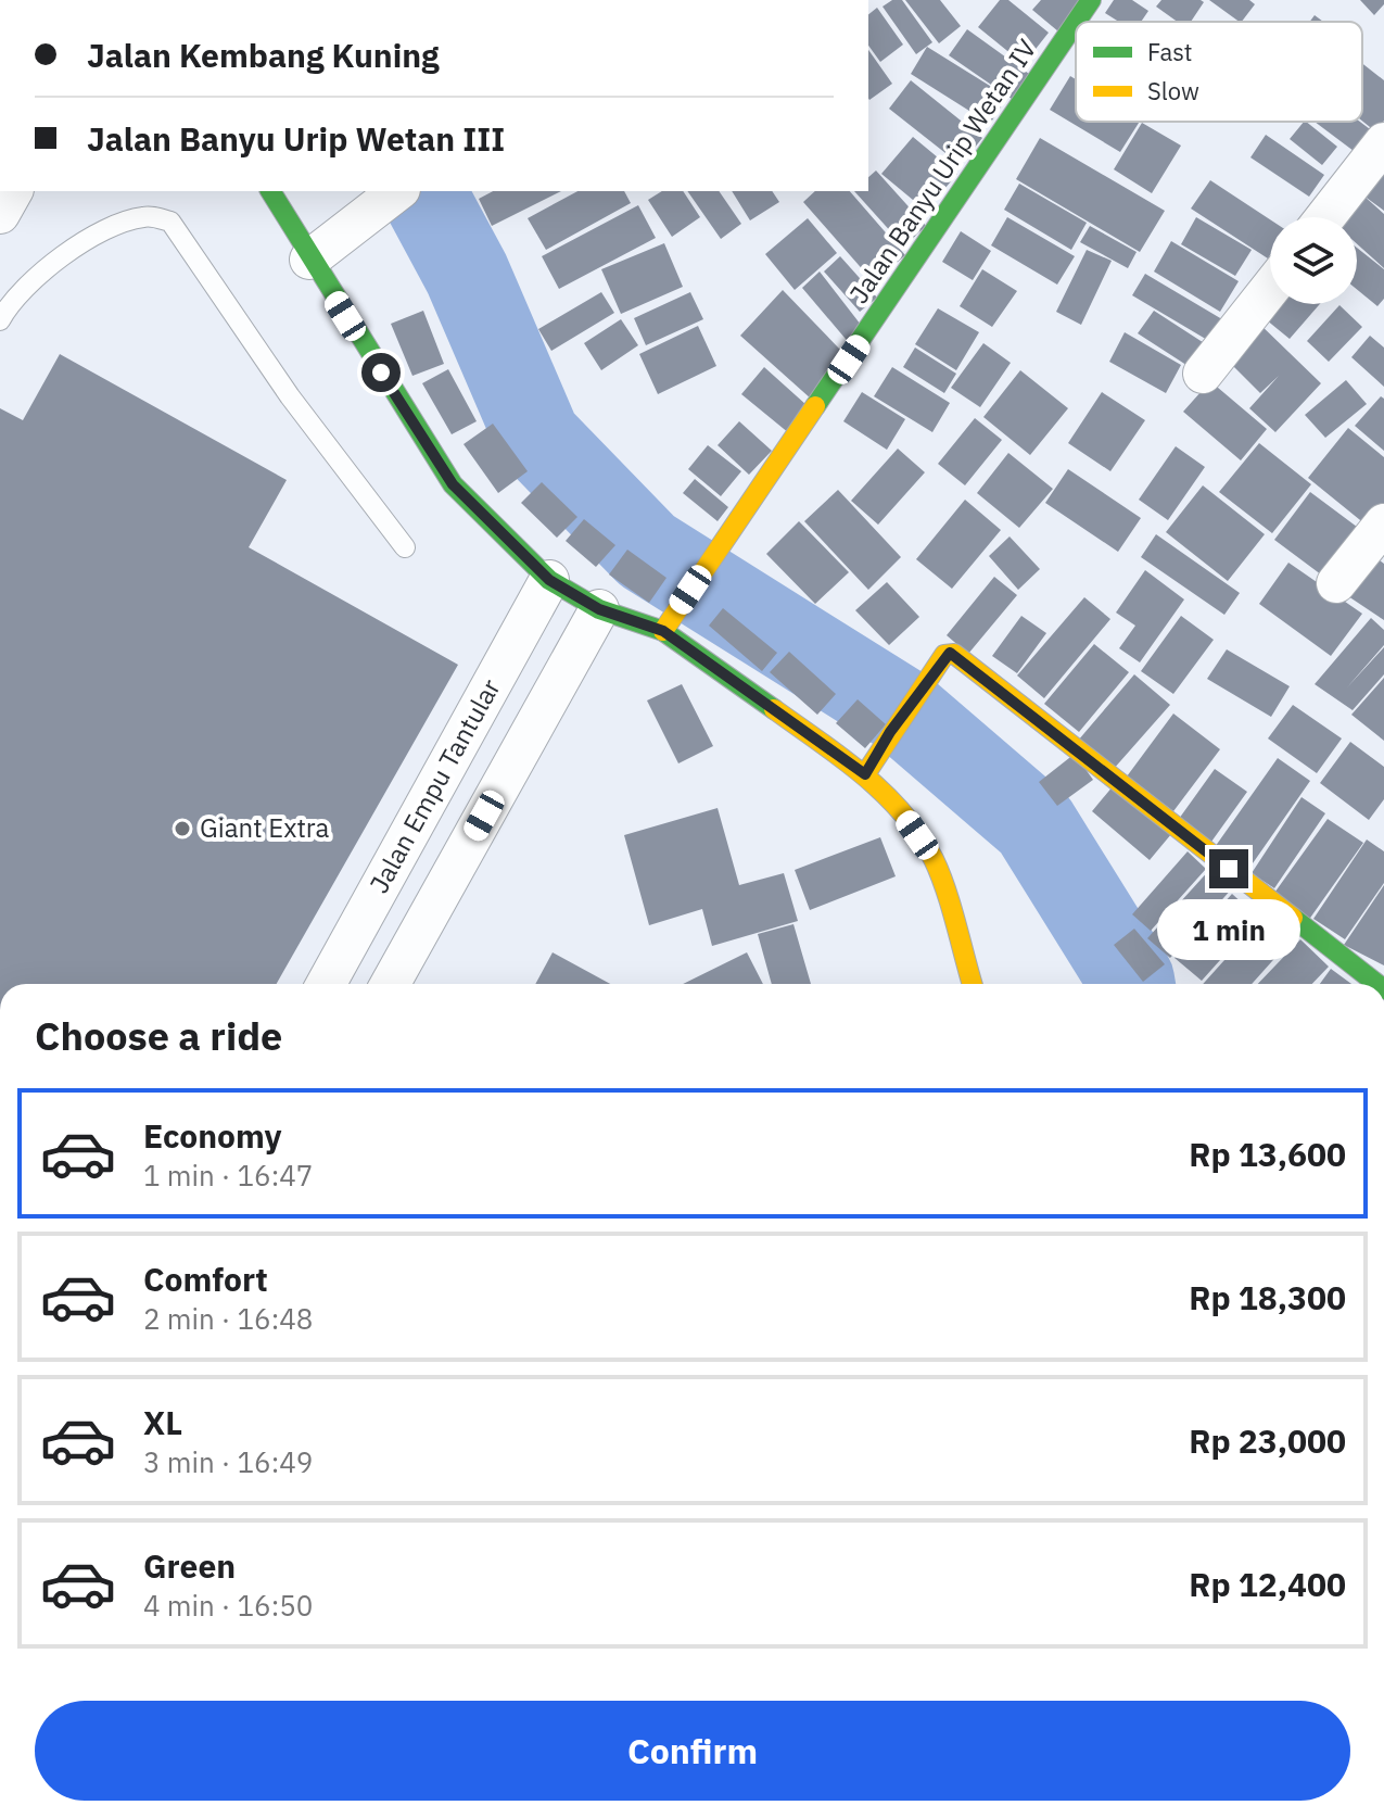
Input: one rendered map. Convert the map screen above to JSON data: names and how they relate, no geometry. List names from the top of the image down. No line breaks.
{"streets":{"main road":["Jalan Banyu Urip Wetan IV"],"street":["Jalan Empu Tantular"]},"places":["Giant Extra"],"legend":["Fast","Slow"],"page":{"banner":["Jalan Kembang Kuning","Jalan Banyu Urip Wetan III"],"bubble":"1 min","heading":"Choose a ride","list":[{"name":"Economy","note":"1 min · 16:47","value":"Rp 13,600"},{"name":"Comfort","note":"2 min · 16:48","value":"Rp 18,300"},{"name":"XL","note":"3 min · 16:49","value":"Rp 23,000"},{"name":"Green","note":"4 min · 16:50","value":"Rp 12,400"}],"buttons":"Confirm"}}
